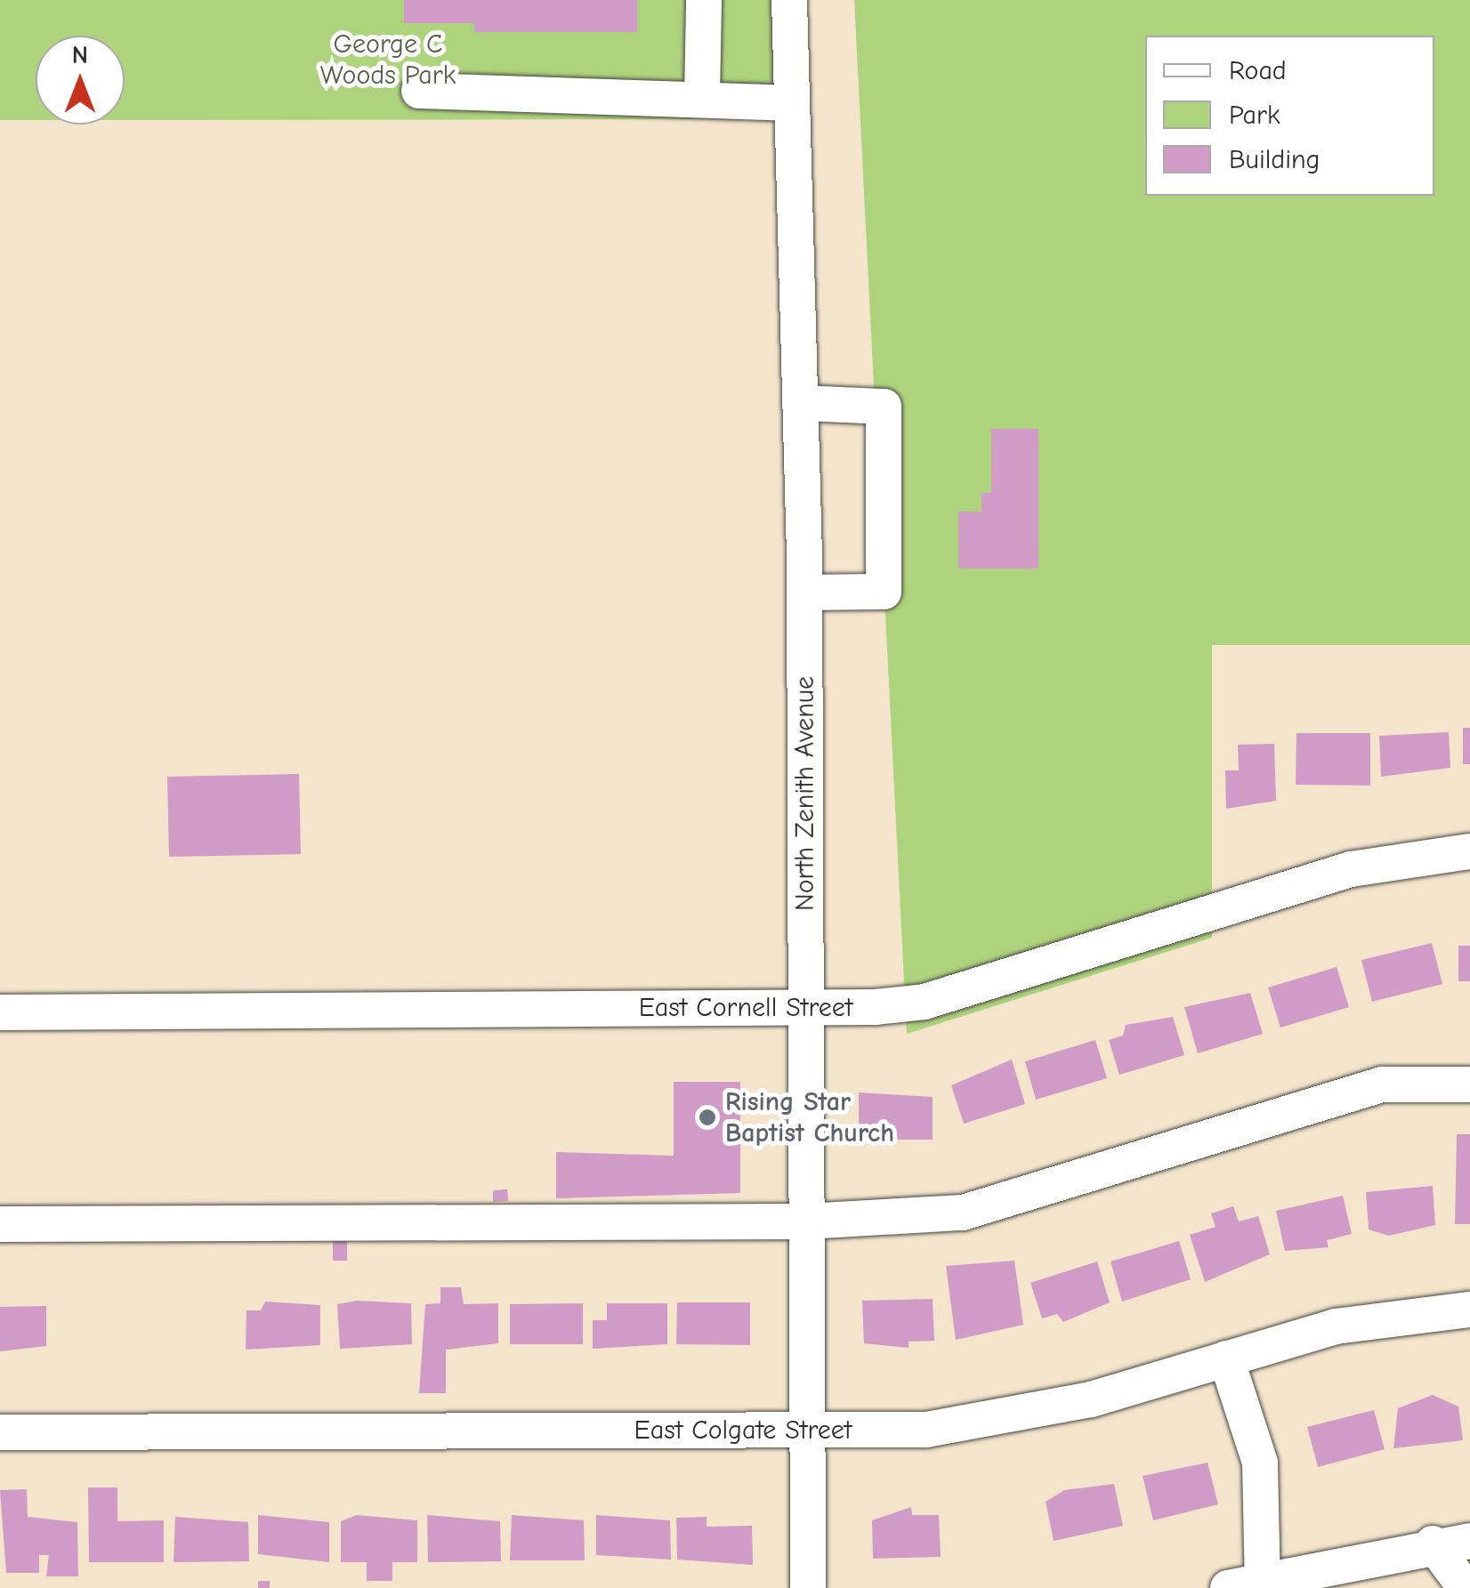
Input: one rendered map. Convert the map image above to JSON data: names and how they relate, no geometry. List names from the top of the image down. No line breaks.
{"streets":{"street":["North Zenith Avenue","East Cornell Street","East Colgate Street"]},"crossings":[["North Zenith Avenue","East Cornell Street"],["North Zenith Avenue","East Colgate Street"]],"parks":["George C Woods Park"],"places":["Rising Star Baptist Church"],"legend":["Road","Park","Building"],"north":"top"}
